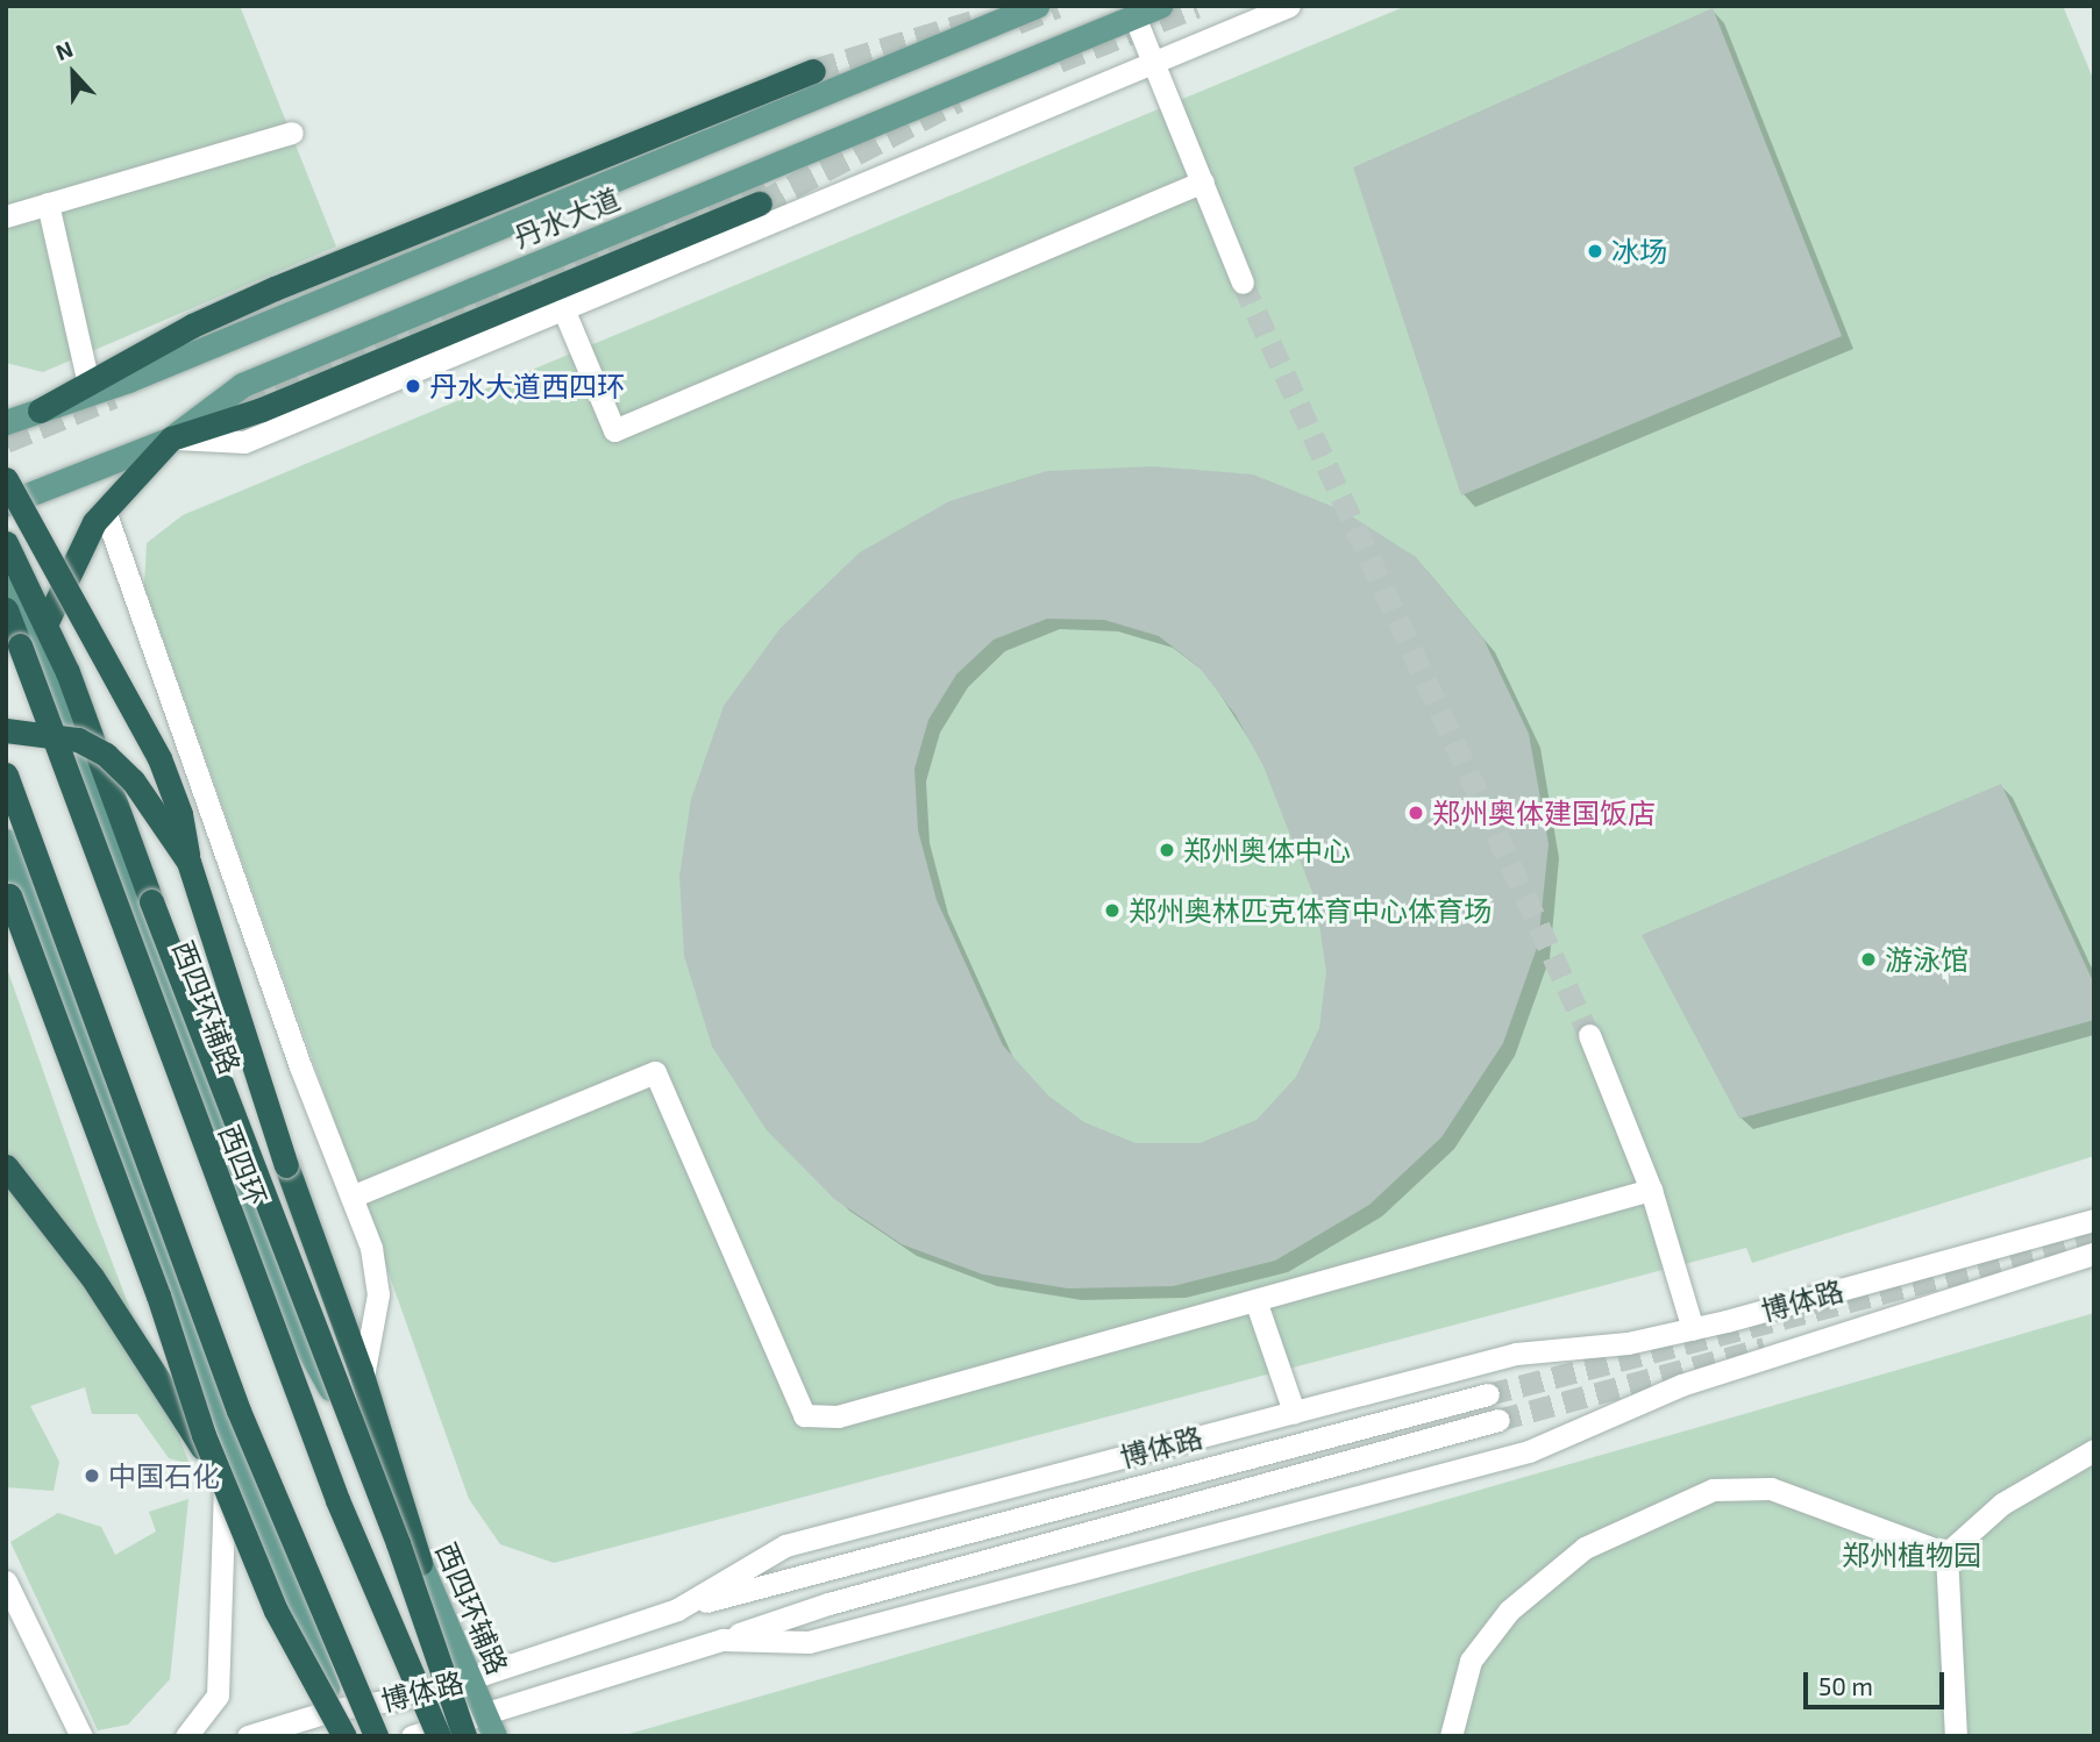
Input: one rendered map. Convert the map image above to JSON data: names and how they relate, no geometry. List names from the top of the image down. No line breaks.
{"streets":{"highway":["西四环"],"main road":["丹水大道","西四环辅路"],"street":["博体路"]},"crossings":[["西四环辅路","博体路"],["西四环","博体路"]],"parks":["郑州植物园"],"places":["冰场","丹水大道西四环","郑州奥体建国饭店","郑州奥体中心","郑州奥林匹克体育中心体育场","游泳馆","中国石化"],"scale_bar":"50 m","north":"top"}
